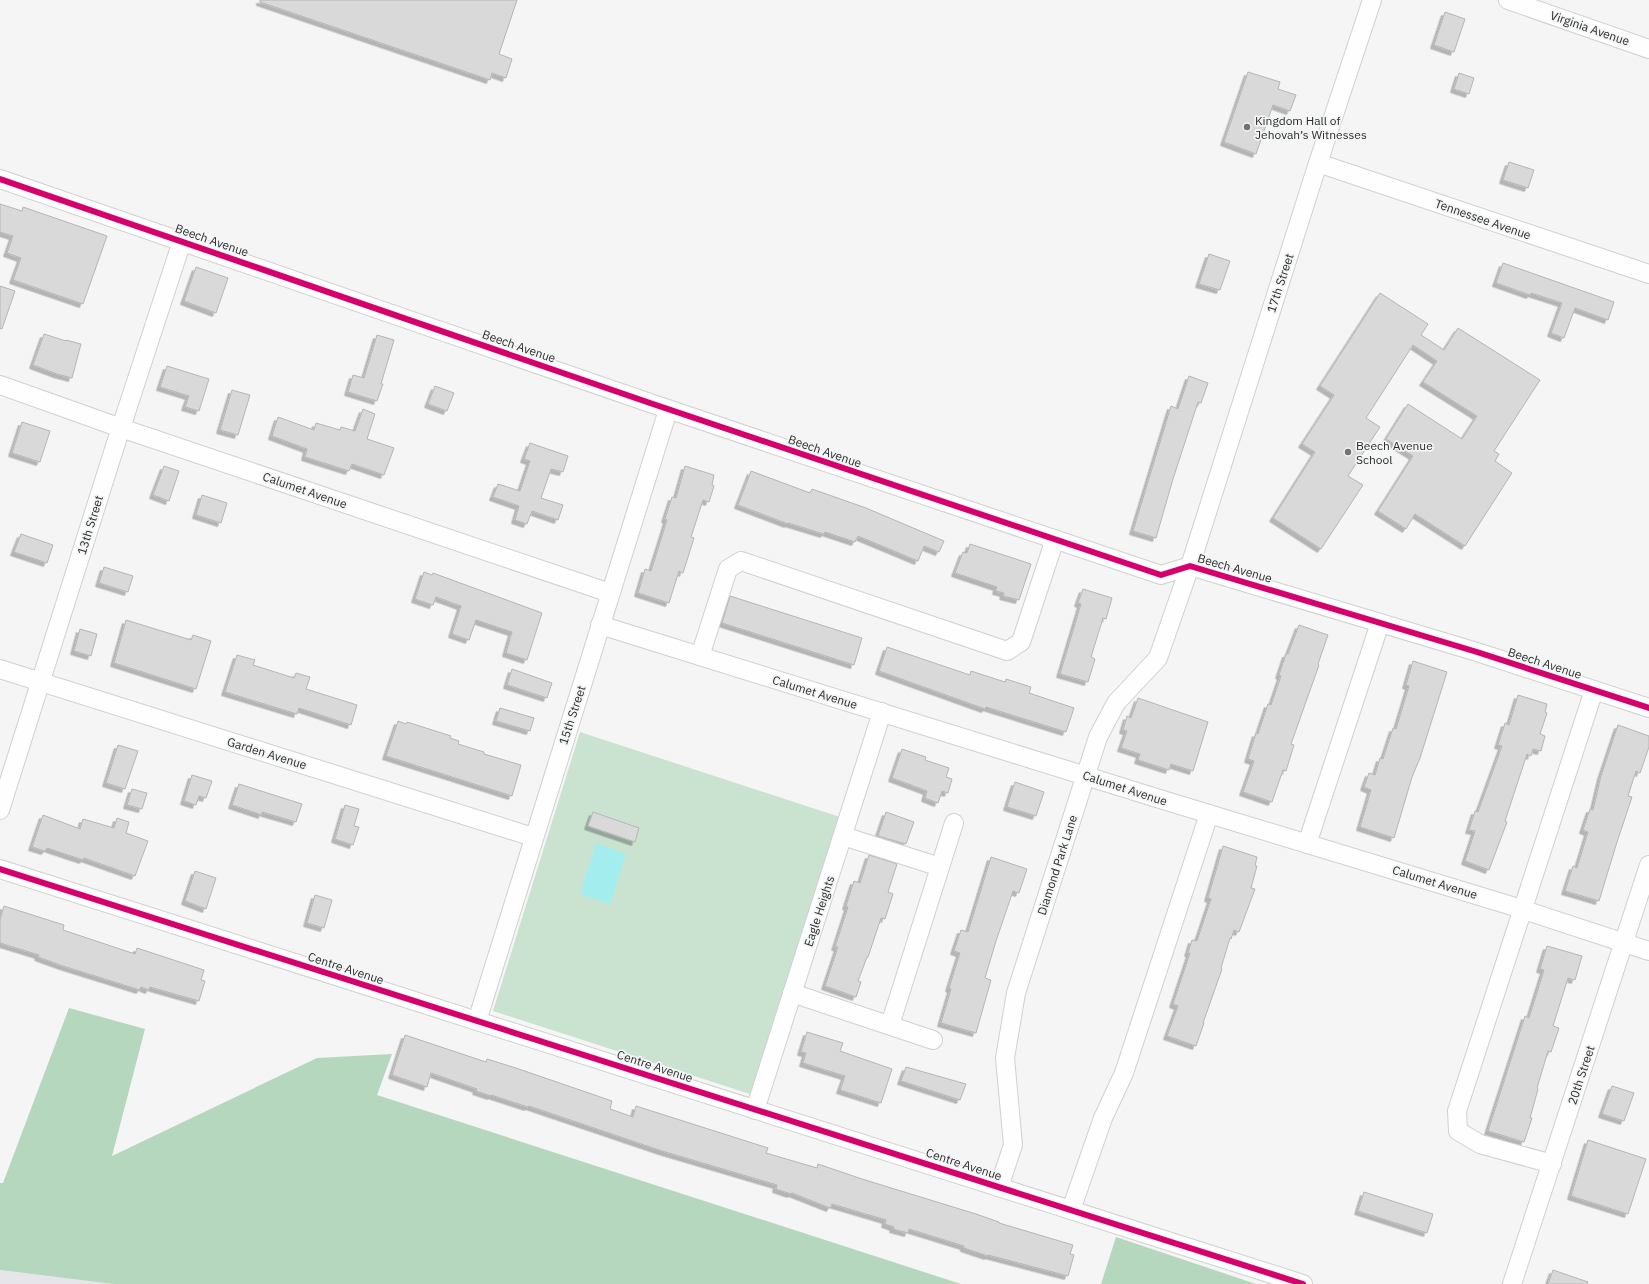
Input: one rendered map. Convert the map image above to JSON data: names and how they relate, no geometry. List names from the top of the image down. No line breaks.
{"streets":{"street":["Virginia Avenue","Tennessee Avenue","Beech Avenue","17th Street","Calumet Avenue","13th Street","15th Street","Garden Avenue","Diamond Park Lane","Eagle Heights","Centre Avenue","20th Street"]},"crossings":[["Tennessee Avenue","17th Street"],["Beech Avenue","17th Street"],["Beech Avenue","13th Street"],["Beech Avenue","15th Street"],["Beech Avenue","Diamond Park Lane"],["17th Street","Diamond Park Lane"],["Calumet Avenue","13th Street"],["Calumet Avenue","15th Street"],["Calumet Avenue","Diamond Park Lane"],["Calumet Avenue","Eagle Heights"],["Calumet Avenue","20th Street"],["13th Street","Garden Avenue"],["15th Street","Garden Avenue"],["15th Street","Centre Avenue"],["Diamond Park Lane","Centre Avenue"],["Eagle Heights","Centre Avenue"]],"places":["Kingdom Hall of Jehovah’s Witnesses","Beech Avenue School"]}
